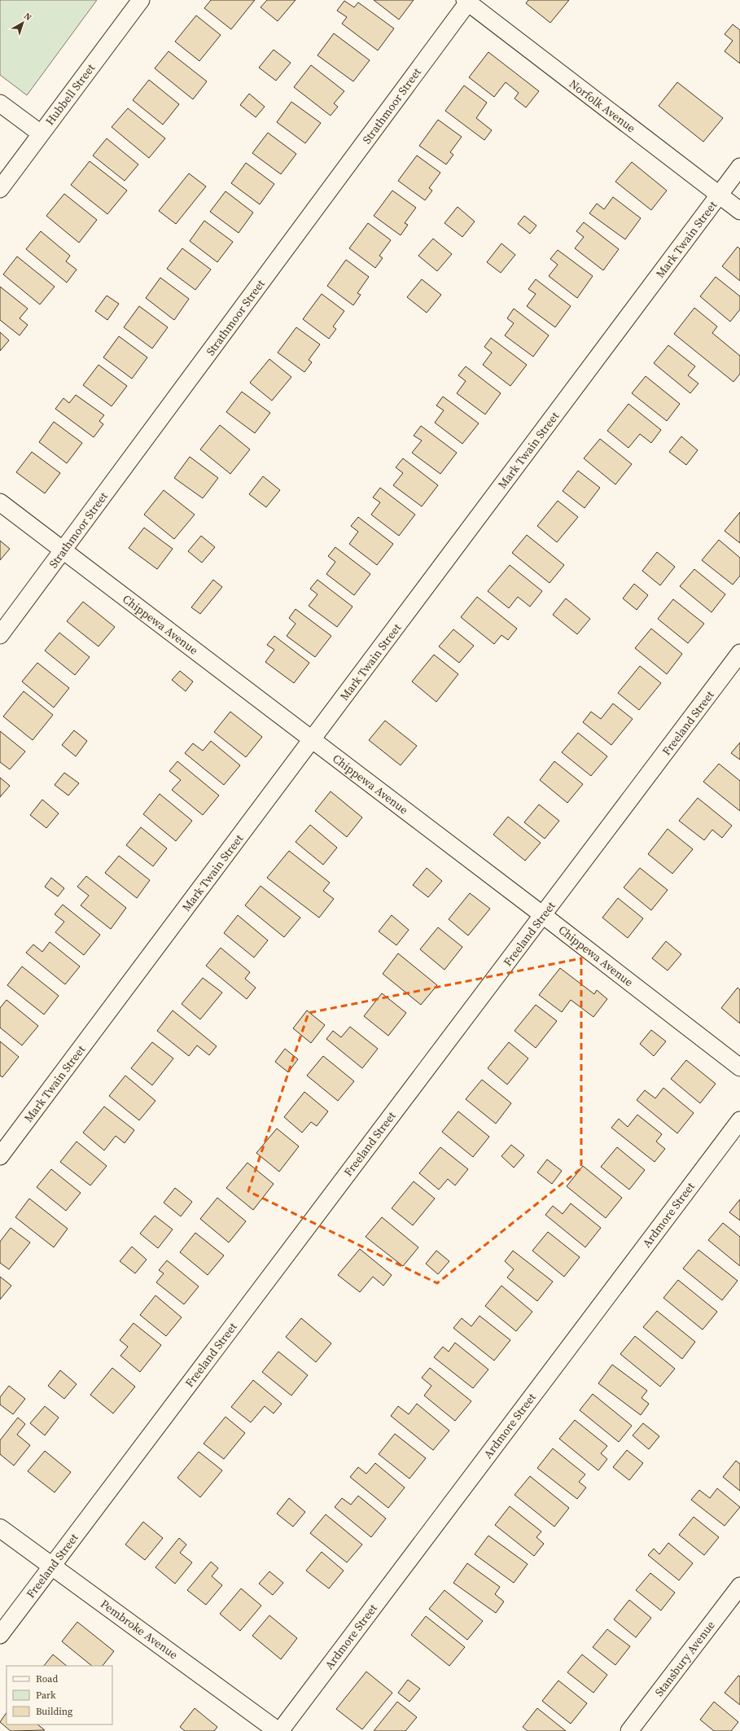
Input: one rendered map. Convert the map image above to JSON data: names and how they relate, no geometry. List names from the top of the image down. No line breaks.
{"streets":{"street":["Hubbell Street","Strathmoor Street","Norfolk Avenue","Mark Twain Street","Chippewa Avenue","Freeland Street","Ardmore Street","Pembroke Avenue","Stansbury Avenue"]},"crossings":[["Strathmoor Street","Norfolk Avenue"],["Strathmoor Street","Chippewa Avenue"],["Norfolk Avenue","Mark Twain Street"],["Mark Twain Street","Chippewa Avenue"],["Chippewa Avenue","Freeland Street"],["Freeland Street","Pembroke Avenue"],["Ardmore Street","Pembroke Avenue"]],"legend":["Road","Park","Building"],"north":"top right"}
